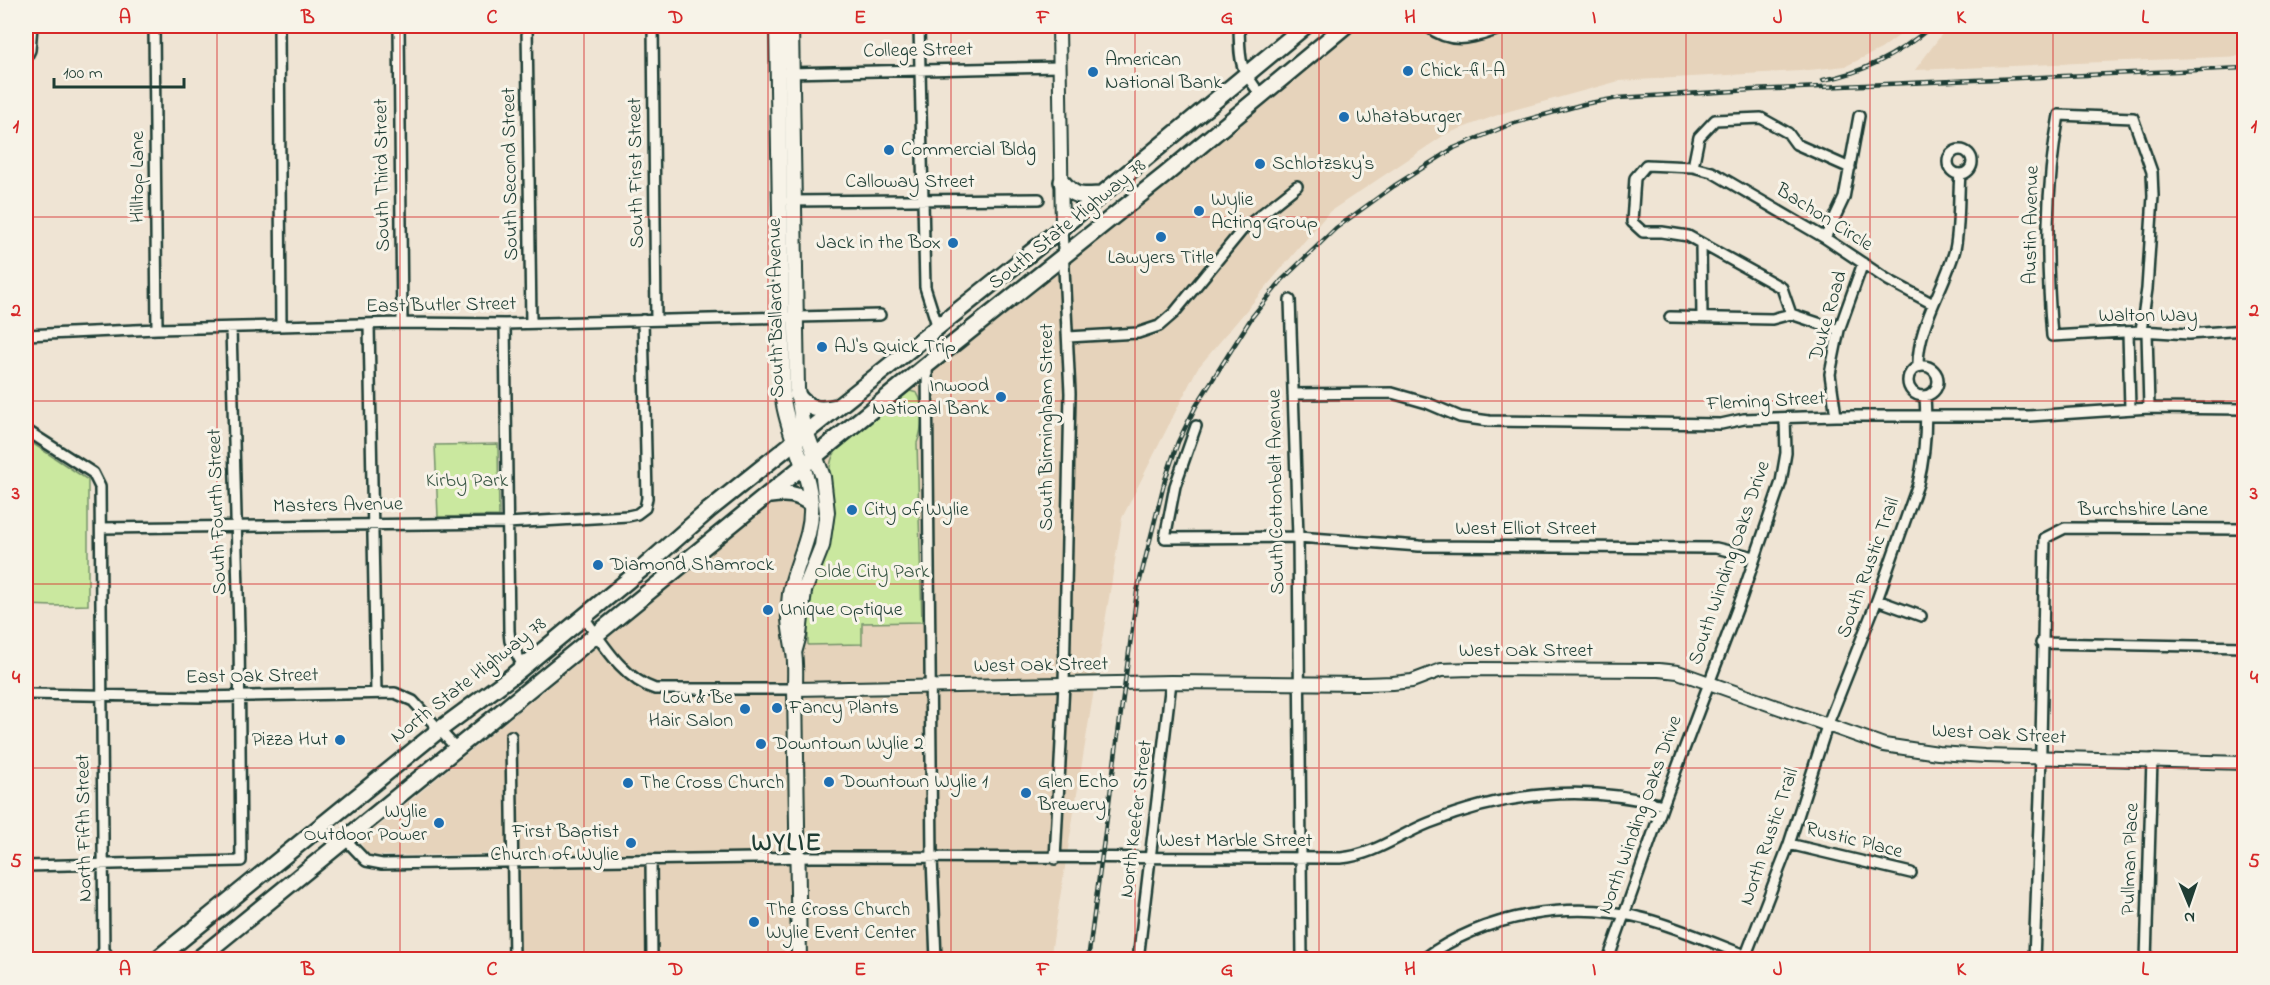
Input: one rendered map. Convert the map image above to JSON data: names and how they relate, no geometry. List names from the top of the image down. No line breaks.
{"streets":{"main road":["South State Highway 78","South Ballard Avenue","North State Highway 78"],"street":["College Street","South First Street","South Second Street","South Third Street","Hilltop Lane","Calloway Street","Bachon Circle","Austin Avenue","East Butler Street","Duke Road","Walton Way","Fleming Street","South Birmingham Street","South Cottonbelt Avenue","Masters Avenue","Burchshire Lane","South Fourth Street","West Elliot Street","South Winding Oaks Drive","South Rustic Trail","West Oak Street","East Oak Street","North Winding Oaks Drive","North Keefer Street","North Fifth Street","North Rustic Trail","West Marble Street","Rustic Place","Pullman Place"]},"crossings":[["College Street","South Ballard Avenue"],["College Street","South Birmingham Street"],["South First Street","East Butler Street"],["South Second Street","East Butler Street"],["South Third Street","East Butler Street"],["Hilltop Lane","East Butler Street"],["Calloway Street","South Ballard Avenue"],["Bachon Circle","Duke Road"],["South State Highway 78","South Ballard Avenue"],["South State Highway 78","South Birmingham Street"],["South State Highway 78","North State Highway 78"],["Austin Avenue","Walton Way"],["East Butler Street","South Ballard Avenue"],["East Butler Street","Masters Avenue"],["East Butler Street","South Fourth Street"],["South Ballard Avenue","West Oak Street"],["South Ballard Avenue","North State Highway 78"],["South Ballard Avenue","West Marble Street"],["Duke Road","Fleming Street"],["Fleming Street","South Cottonbelt Avenue"],["Fleming Street","South Winding Oaks Drive"],["Fleming Street","South Rustic Trail"],["South Birmingham Street","West Oak Street"],["South Birmingham Street","West Marble Street"],["South Cottonbelt Avenue","West Elliot Street"],["South Cottonbelt Avenue","West Oak Street"],["South Cottonbelt Avenue","West Marble Street"],["Masters Avenue","South Fourth Street"],["Masters Avenue","North Fifth Street"],["South Fourth Street","East Oak Street"],["South Fourth Street","North Fifth Street"],["West Elliot Street","South Winding Oaks Drive"],["South Winding Oaks Drive","West Oak Street"],["South Winding Oaks Drive","North Winding Oaks Drive"],["South Rustic Trail","West Oak Street"],["South Rustic Trail","North Rustic Trail"],["West Oak Street","North Winding Oaks Drive"],["West Oak Street","North Keefer Street"],["West Oak Street","North Rustic Trail"],["West Oak Street","Pullman Place"],["East Oak Street","North State Highway 78"],["East Oak Street","North Fifth Street"],["North Winding Oaks Drive","West Marble Street"],["North Keefer Street","West Marble Street"],["North Rustic Trail","Rustic Place"]],"districts":["WYLIE"],"parks":["Kirby Park","Olde City Park"],"places":["Chick-fil-A","American National Bank","Whataburger","Commercial Bldg","Schlotzsky's","Wylie Acting Group","Lawyers Title","Jack in the Box","AJ's Quick Trip","Inwood National Bank","City of Wylie","Diamond Shamrock","Unique Optique","Fancy Plants","Lou & Be Hair Salon","Pizza Hut","Downtown Wylie 2","Downtown Wylie 1","The Cross Church","Glen Echo Brewery","Wylie Outdoor Power","First Baptist Church of Wylie","The Cross Church Wylie Event Center"],"scale_bar":"100 m","north":"bottom","grid":{"columns":["A","B","C","D","E","F","G","H","I","J","K","L"],"rows":["1","2","3","4","5"]}}
